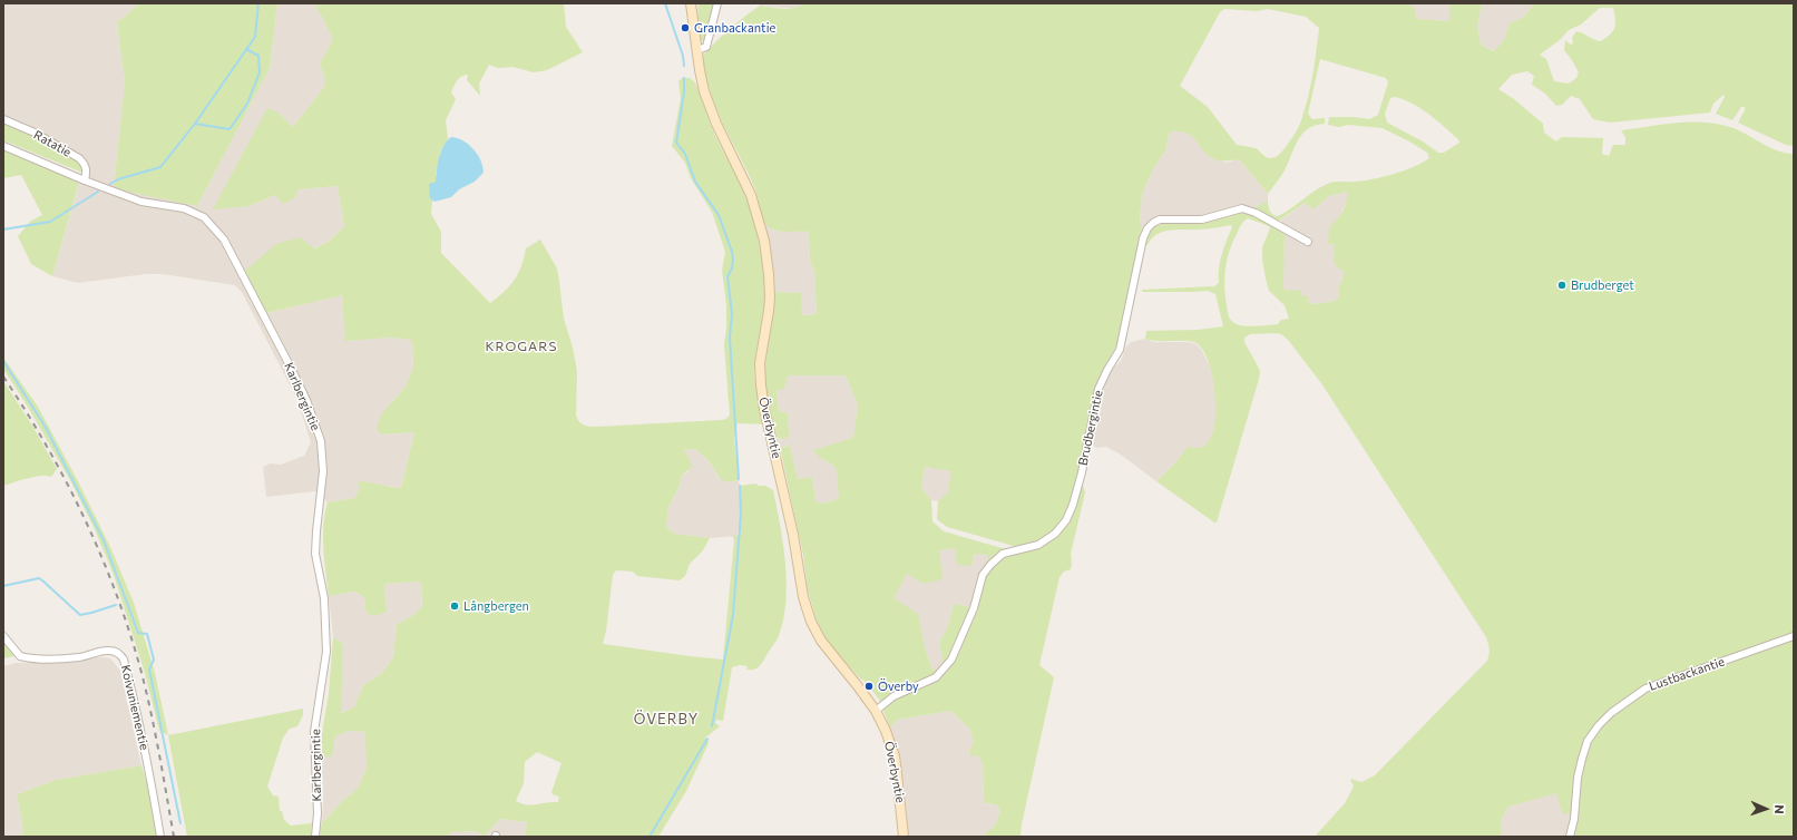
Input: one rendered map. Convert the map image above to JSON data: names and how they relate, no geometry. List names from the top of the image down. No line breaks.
{"streets":{"street":["Ratatie","Karlbergintie","Överbyntie","Brudbergintie","Lustbackantie","Koivuniementie"]},"crossings":[["Ratatie","Karlbergintie"],["Överbyntie","Brudbergintie"]],"districts":["KROGARS","ÖVERBY"],"places":["Granbackantie","Brudberget","Långbergen","Överby"],"north":"right"}
